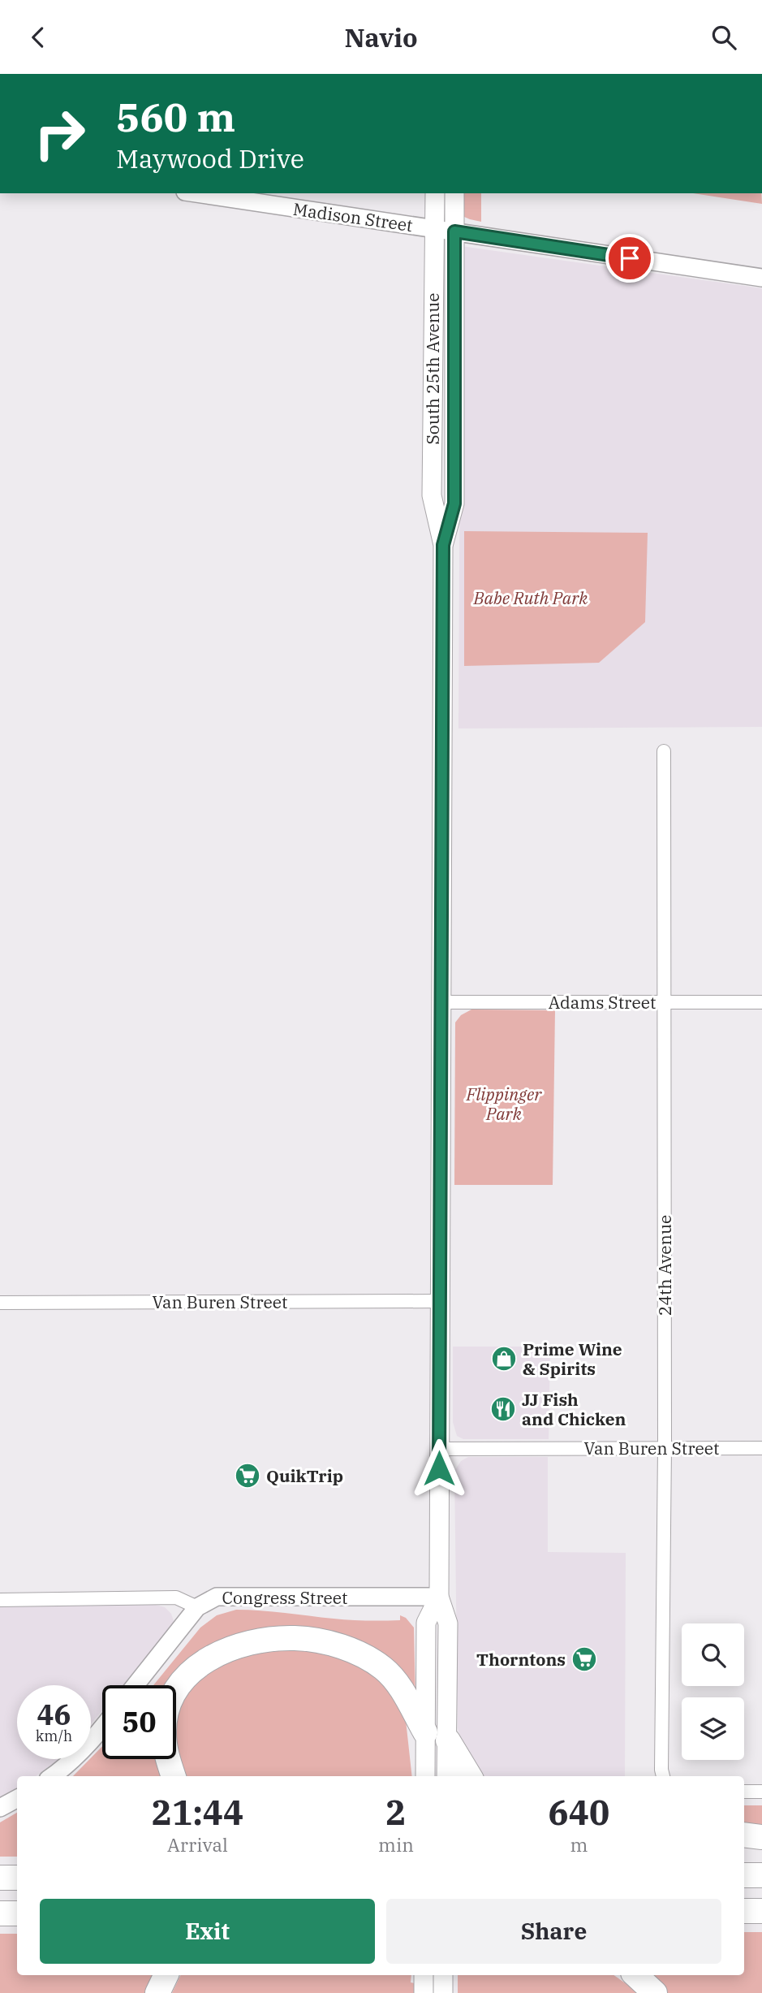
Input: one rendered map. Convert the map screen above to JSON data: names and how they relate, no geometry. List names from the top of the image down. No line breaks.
{"streets":{"main road":["South 25th Avenue"],"street":["Madison Street","Adams Street","24th Avenue","Van Buren Street","Congress Street"]},"crossings":[["Madison Street","South 25th Avenue"],["South 25th Avenue","Adams Street"],["South 25th Avenue","Van Buren Street"],["South 25th Avenue","Congress Street"],["Adams Street","24th Avenue"],["24th Avenue","Van Buren Street"]],"parks":["Babe Ruth Park","Flippinger Park"],"places":{"shop":["Prime Wine & Spirits"],"restaurant":["JJ Fish and Chicken"],"supermarket":["QuikTrip","Thorntons"]},"page":{"header":"Navio","turn":["560 m","Maywood Drive"],"speed":"46 km/h","limit":"50","eta":["21:44","Arrival","2","min","640","m"],"buttons":["Exit","Share"]}}
